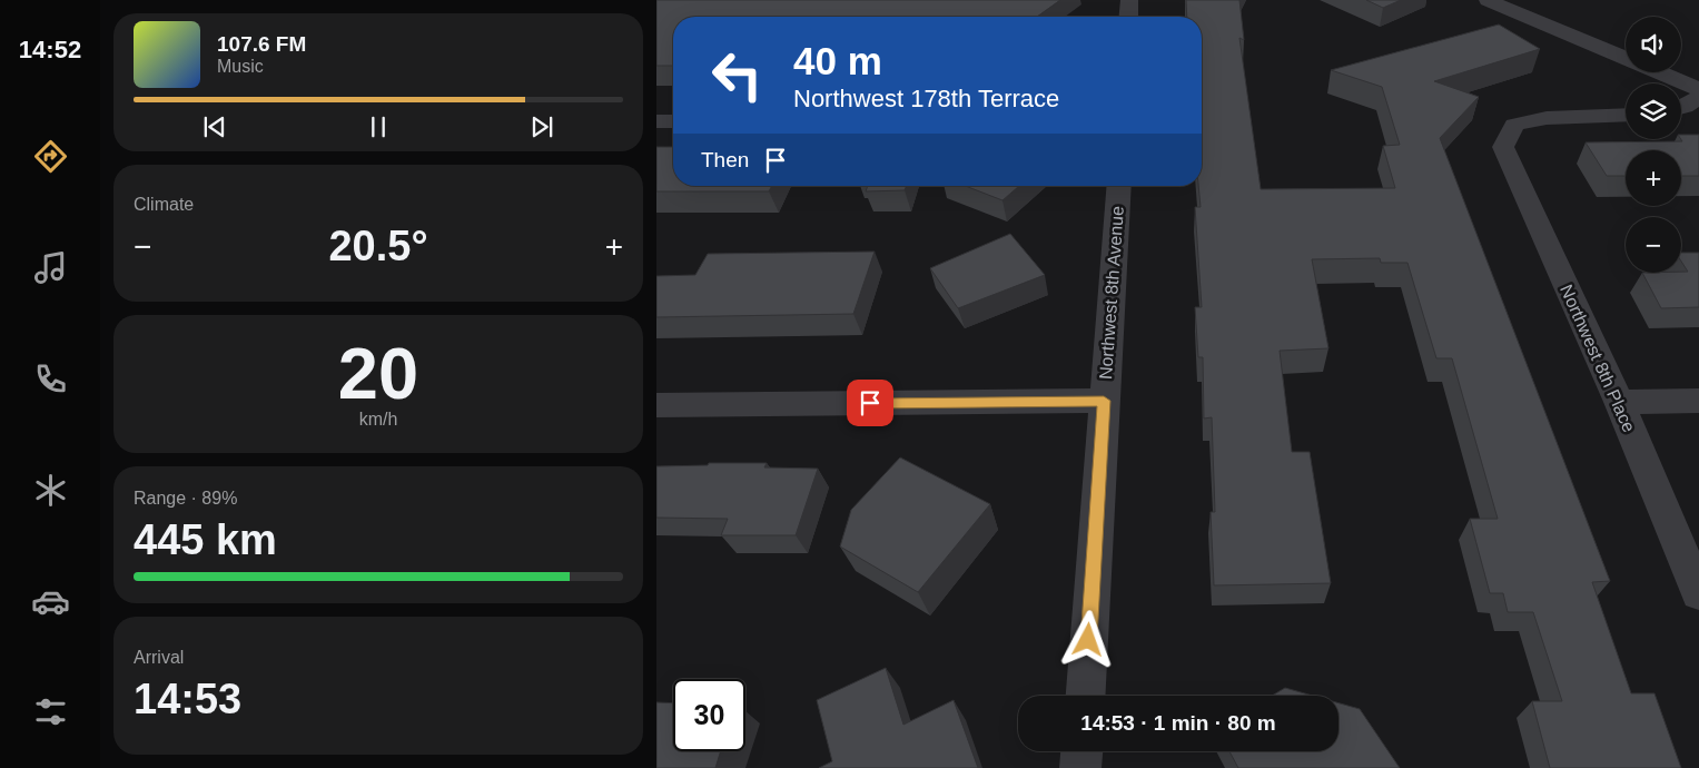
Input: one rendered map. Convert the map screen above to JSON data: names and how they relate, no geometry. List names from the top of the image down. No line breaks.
{"streets":{"street":["Northwest 8th Avenue","Northwest 8th Place"]},"page":{"tabs":"14:52","map_buttons":["+","−"],"turn":["40 m","Northwest 178th Terrace"],"song":["107.6 FM","Music"],"then":"Then","tile":["Climate",["20","km/h"],["Range · 89%","445 km"],["Arrival","14:53"]],"heat":["−","20.5°","+"],"limit":"30","trip":"14:53 · 1 min · 80 m"}}
